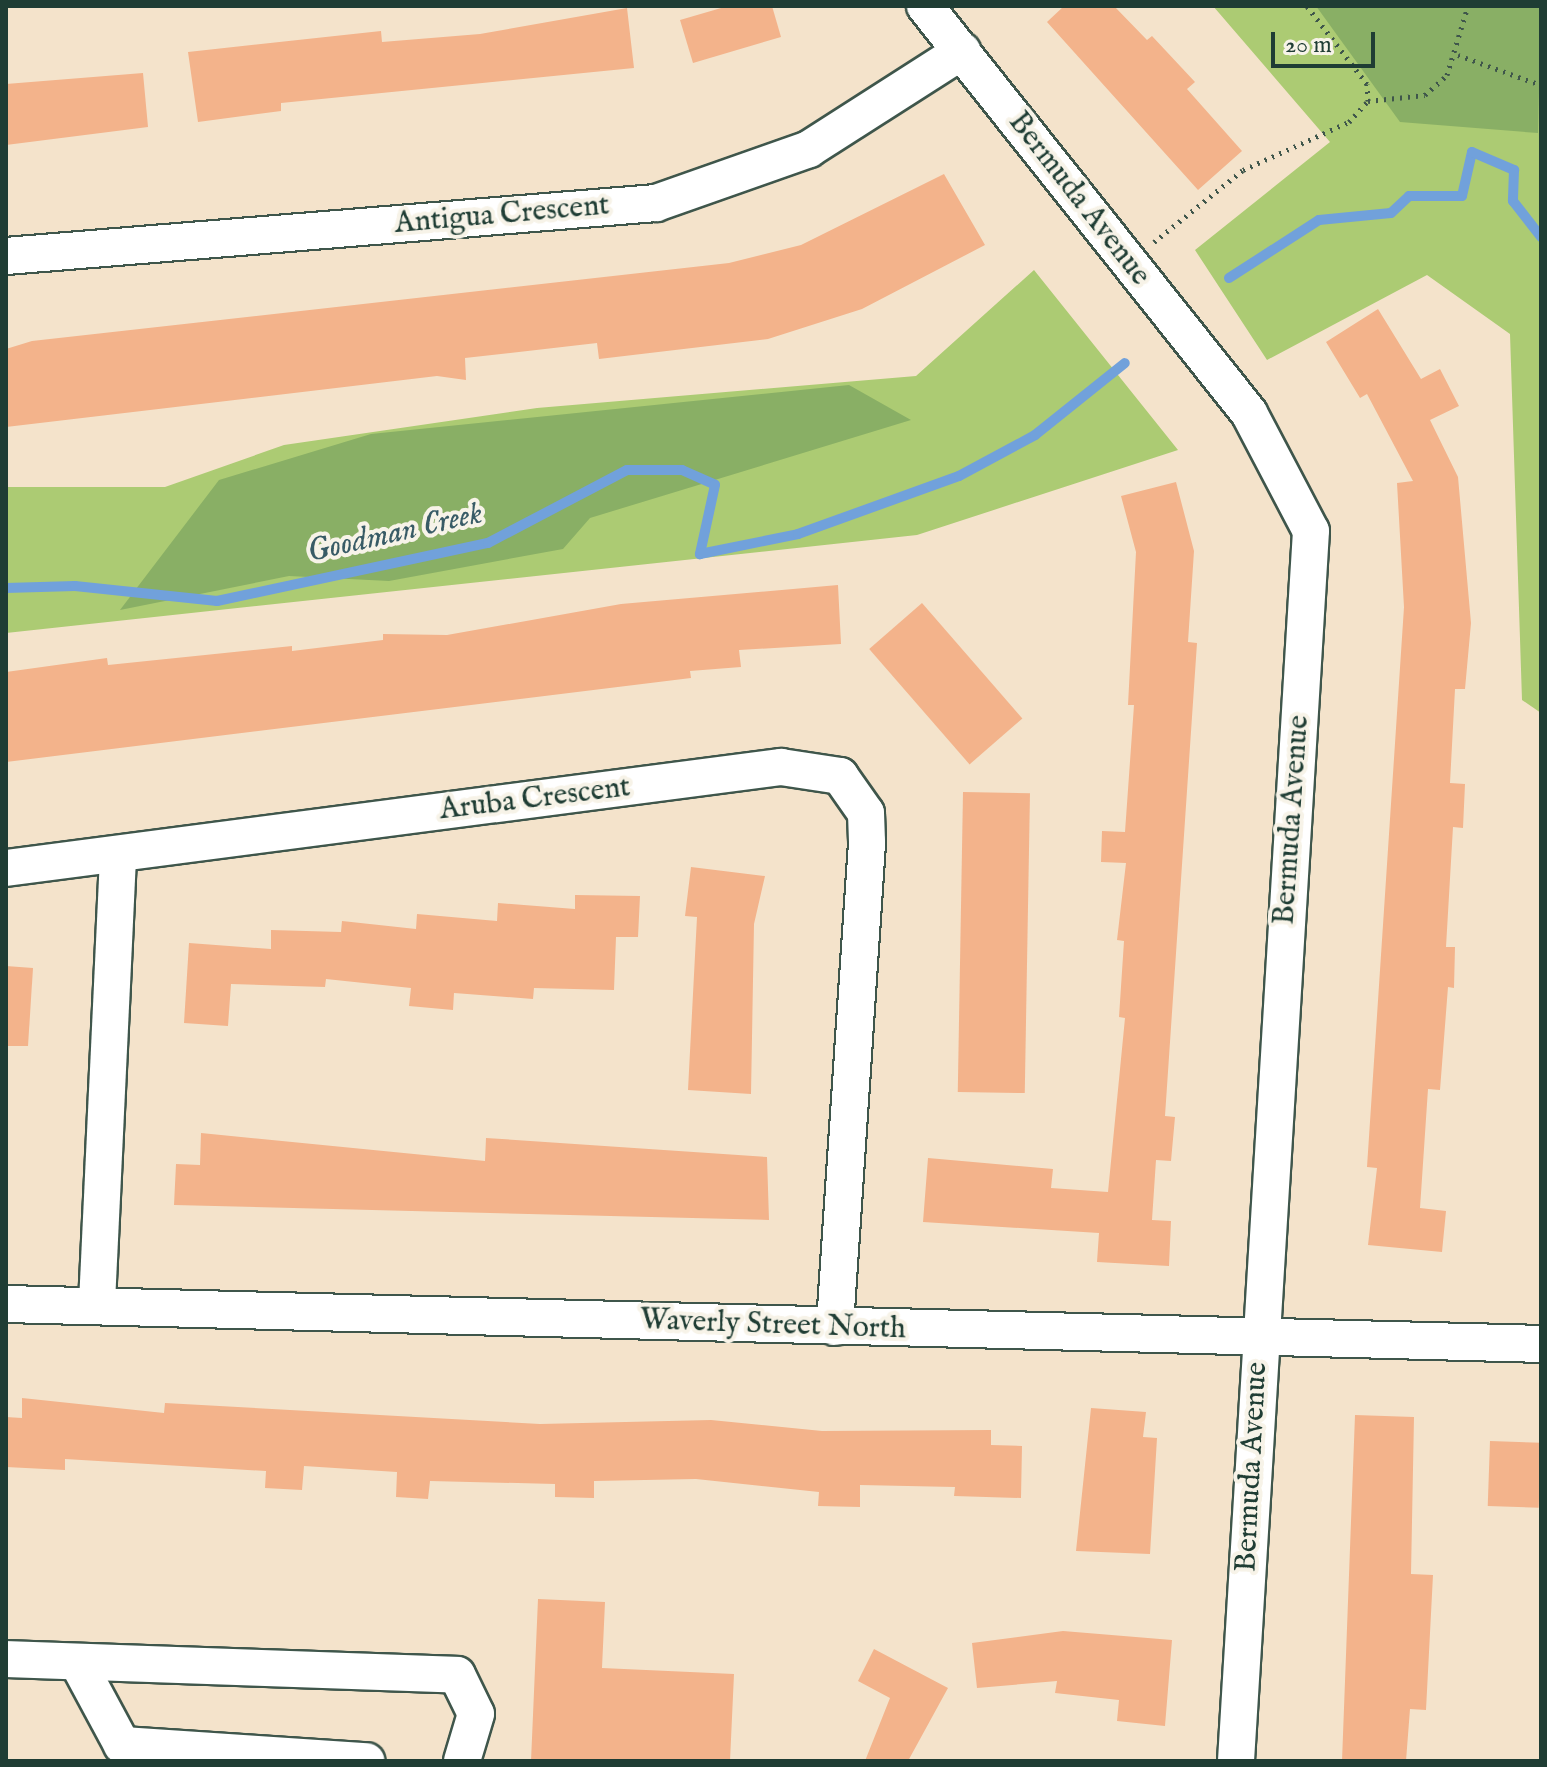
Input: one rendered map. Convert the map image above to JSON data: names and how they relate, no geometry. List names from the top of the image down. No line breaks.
{"streets":{"street":["Bermuda Avenue","Antigua Crescent","Aruba Crescent","Waverly Street North"]},"crossings":[["Bermuda Avenue","Antigua Crescent"],["Bermuda Avenue","Waverly Street North"],["Aruba Crescent","Waverly Street North"]],"water":["Goodman Creek"],"scale_bar":"20 m"}
